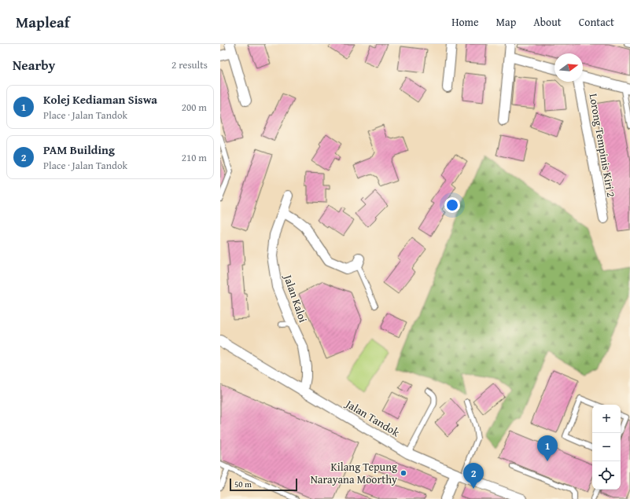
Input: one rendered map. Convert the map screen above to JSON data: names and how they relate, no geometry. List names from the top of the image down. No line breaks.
{"streets":{"street":["Lorong Tempinis Kiri 2","Jalan Kaloi","Jalan Tandok"]},"crossings":[["Jalan Kaloi","Jalan Tandok"]],"places":["Kilang Tepung Narayana Moorthy"],"scale_bar":"50 m","north":"right","page":{"header":"Mapleaf","nav":["Home","Map","About","Contact"],"heading":["Nearby","2 results"],"list":[{"mark":"1","name":"Kolej Kediaman Siswa","note":"Place · Jalan Tandok","value":"200 m"},{"mark":"2","name":"PAM Building","note":"Place · Jalan Tandok","value":"210 m"}],"map_buttons":["+","−"],"pins":["1","2"],"scale":"50 m"}}
